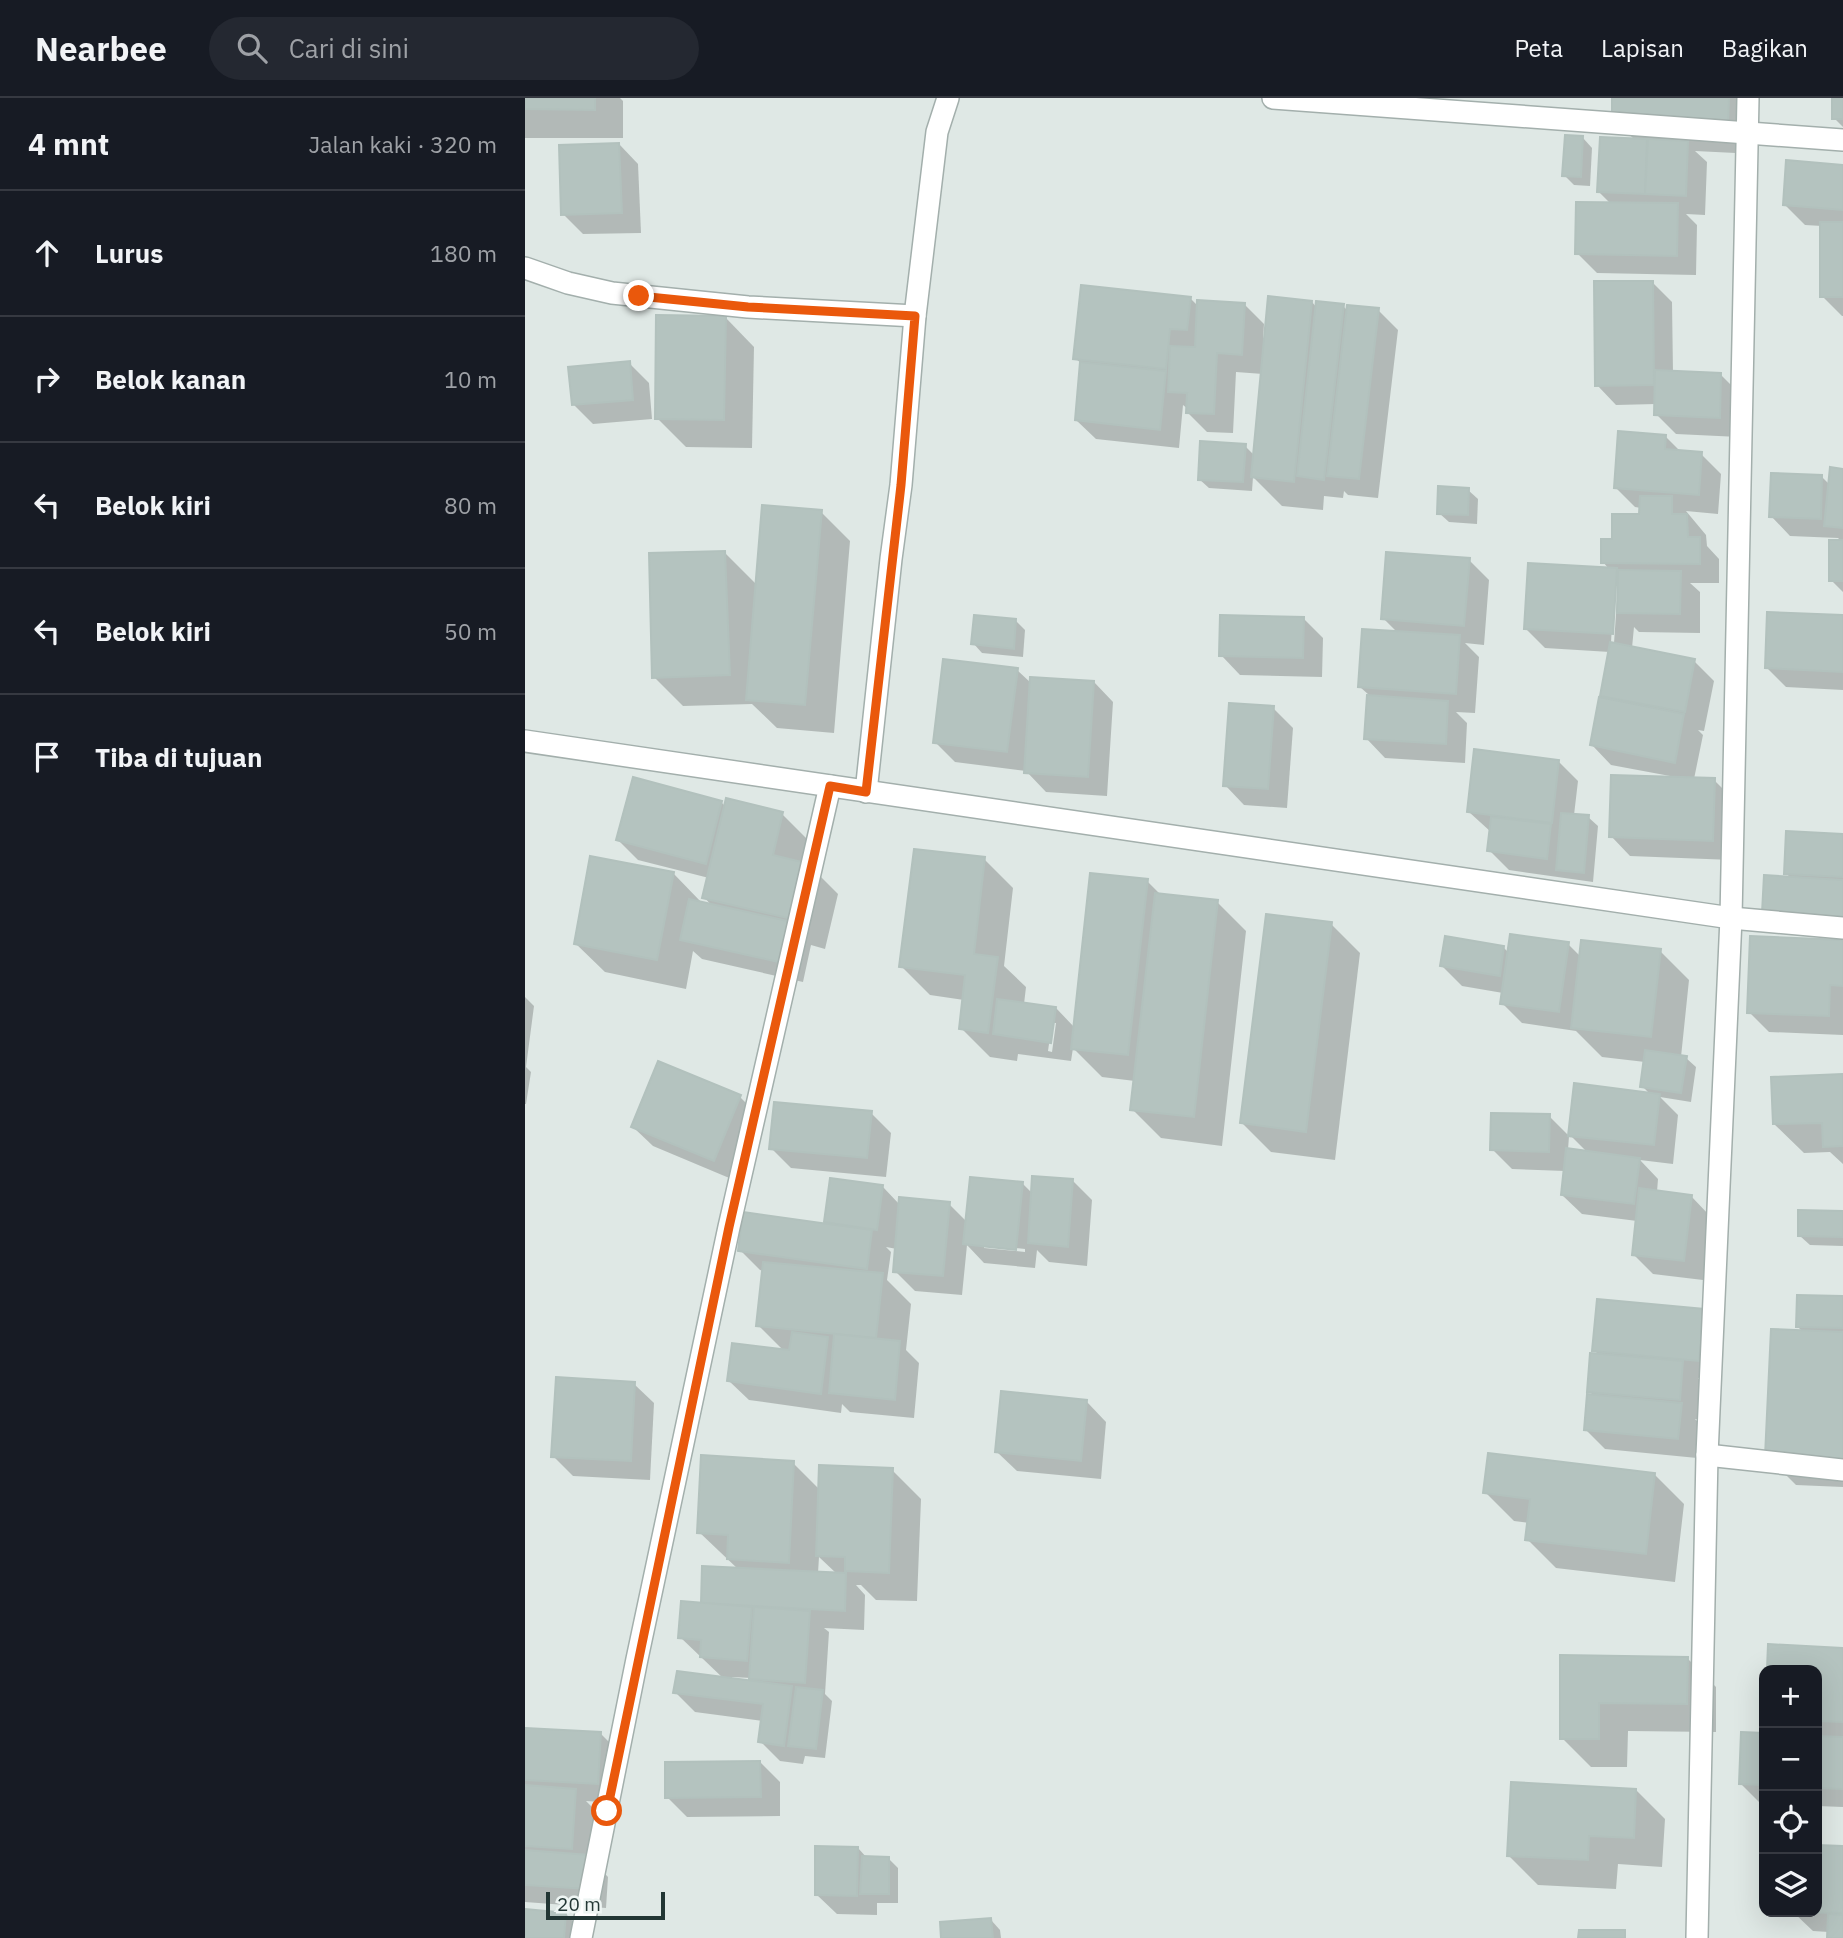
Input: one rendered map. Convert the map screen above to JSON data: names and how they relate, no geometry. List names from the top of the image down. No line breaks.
{"scale_bar":"20 m","page":{"header":"Nearbee","search":"Cari di sini","nav":["Peta","Lapisan","Bagikan"],"heading":["4 mnt","Jalan kaki · 320 m"],"list":[["Lurus","180 m"],["Belok kanan","10 m"],["Belok kiri","80 m"],["Belok kiri","50 m"],"Tiba di tujuan"],"map_buttons":["+","−"],"scale":"20 m"}}
